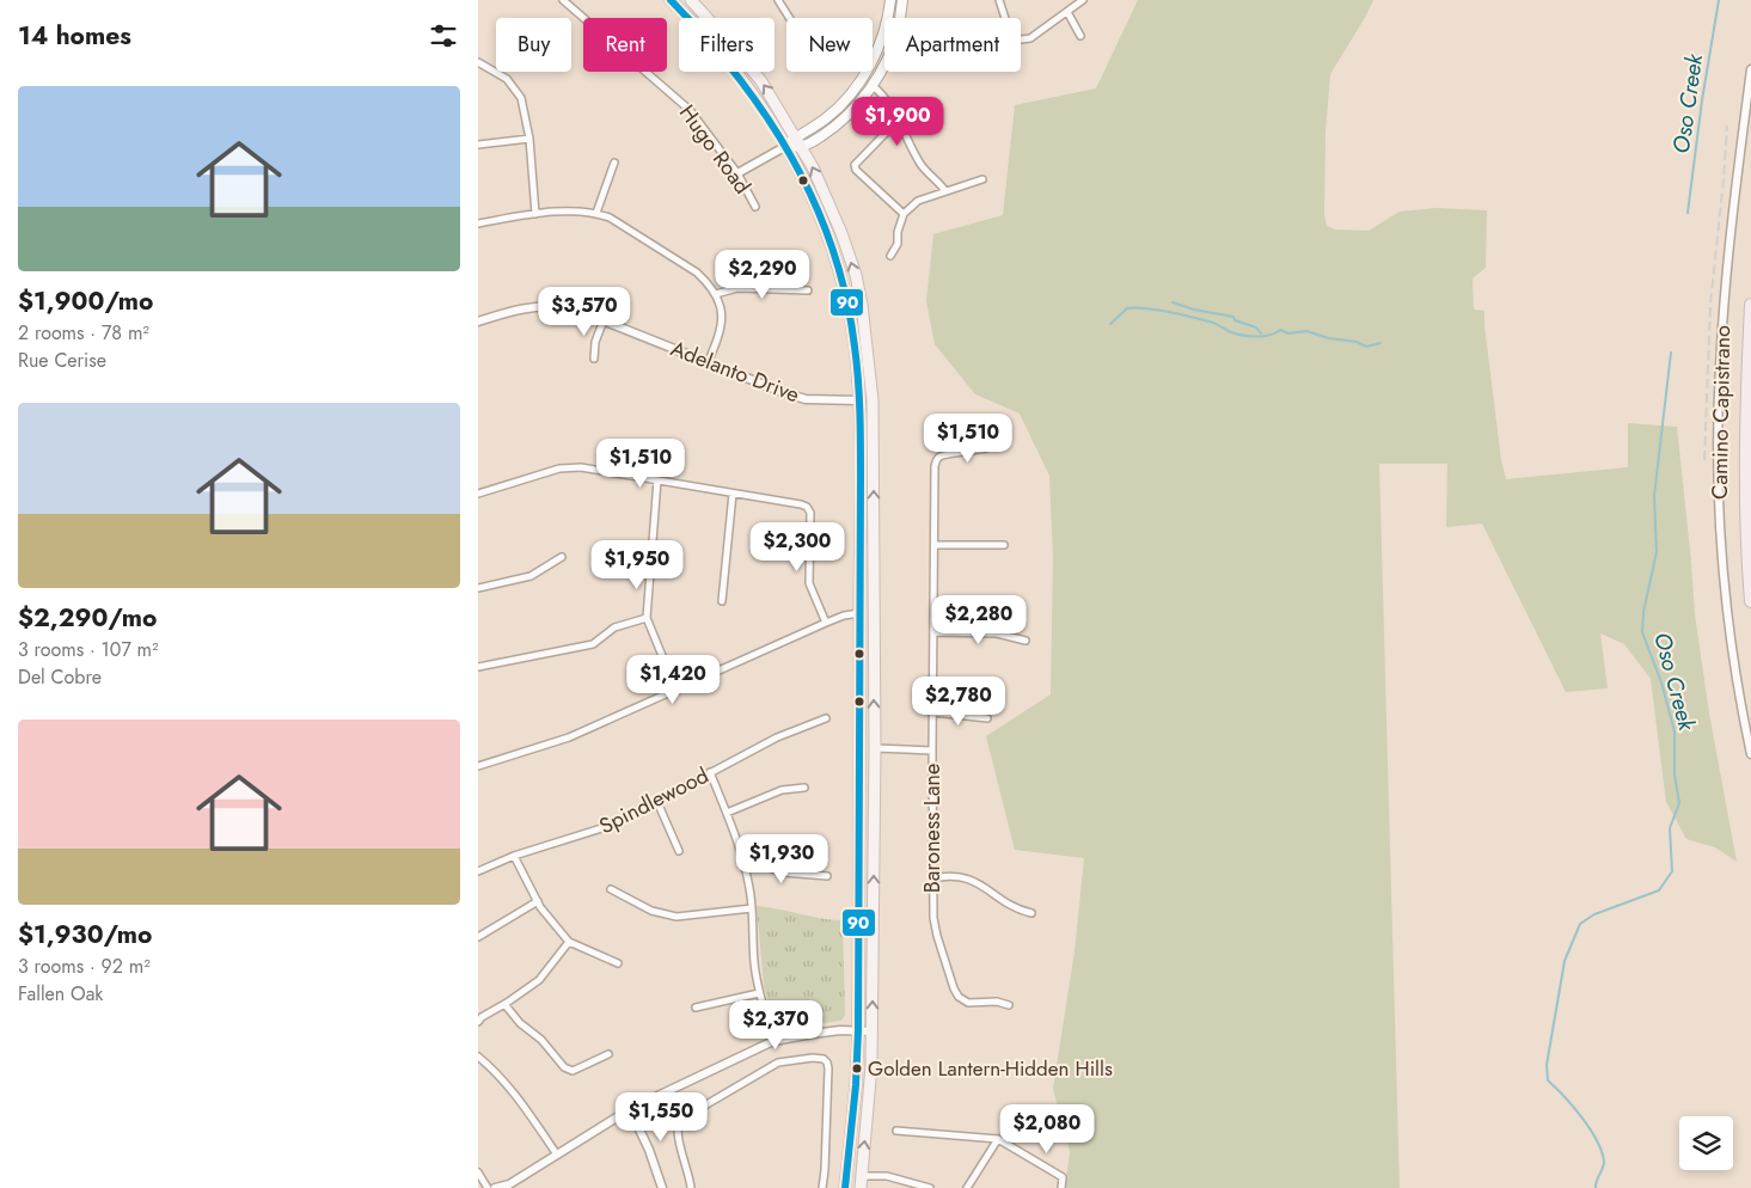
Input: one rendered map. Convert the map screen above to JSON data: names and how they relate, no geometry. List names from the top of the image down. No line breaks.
{"streets":{"street":["Hugo Road","Adelanto Drive","Camino Capistrano","Spindlewood","Baroness Lane"]},"water":["Oso Creek"],"places":["Golden Lantern-Hidden Hills"],"lines":["transit line 90"],"page":{"heading":"14 homes","chip":["Buy","Rent","Filters","New","Apartment"],"list":[{"name":"$1,900/mo","note":"2 rooms · 78 m² · Rue Cerise"},{"name":"$2,290/mo","note":"3 rooms · 107 m² · Del Cobre"},{"name":"$1,930/mo","note":"3 rooms · 92 m² · Fallen Oak"}],"price":["$1,900","$2,290","$3,570","$1,510","$1,510","$2,300","$1,950","$2,280","$1,420","$2,780","$1,930","$2,370","$1,550","$2,080"]}}
